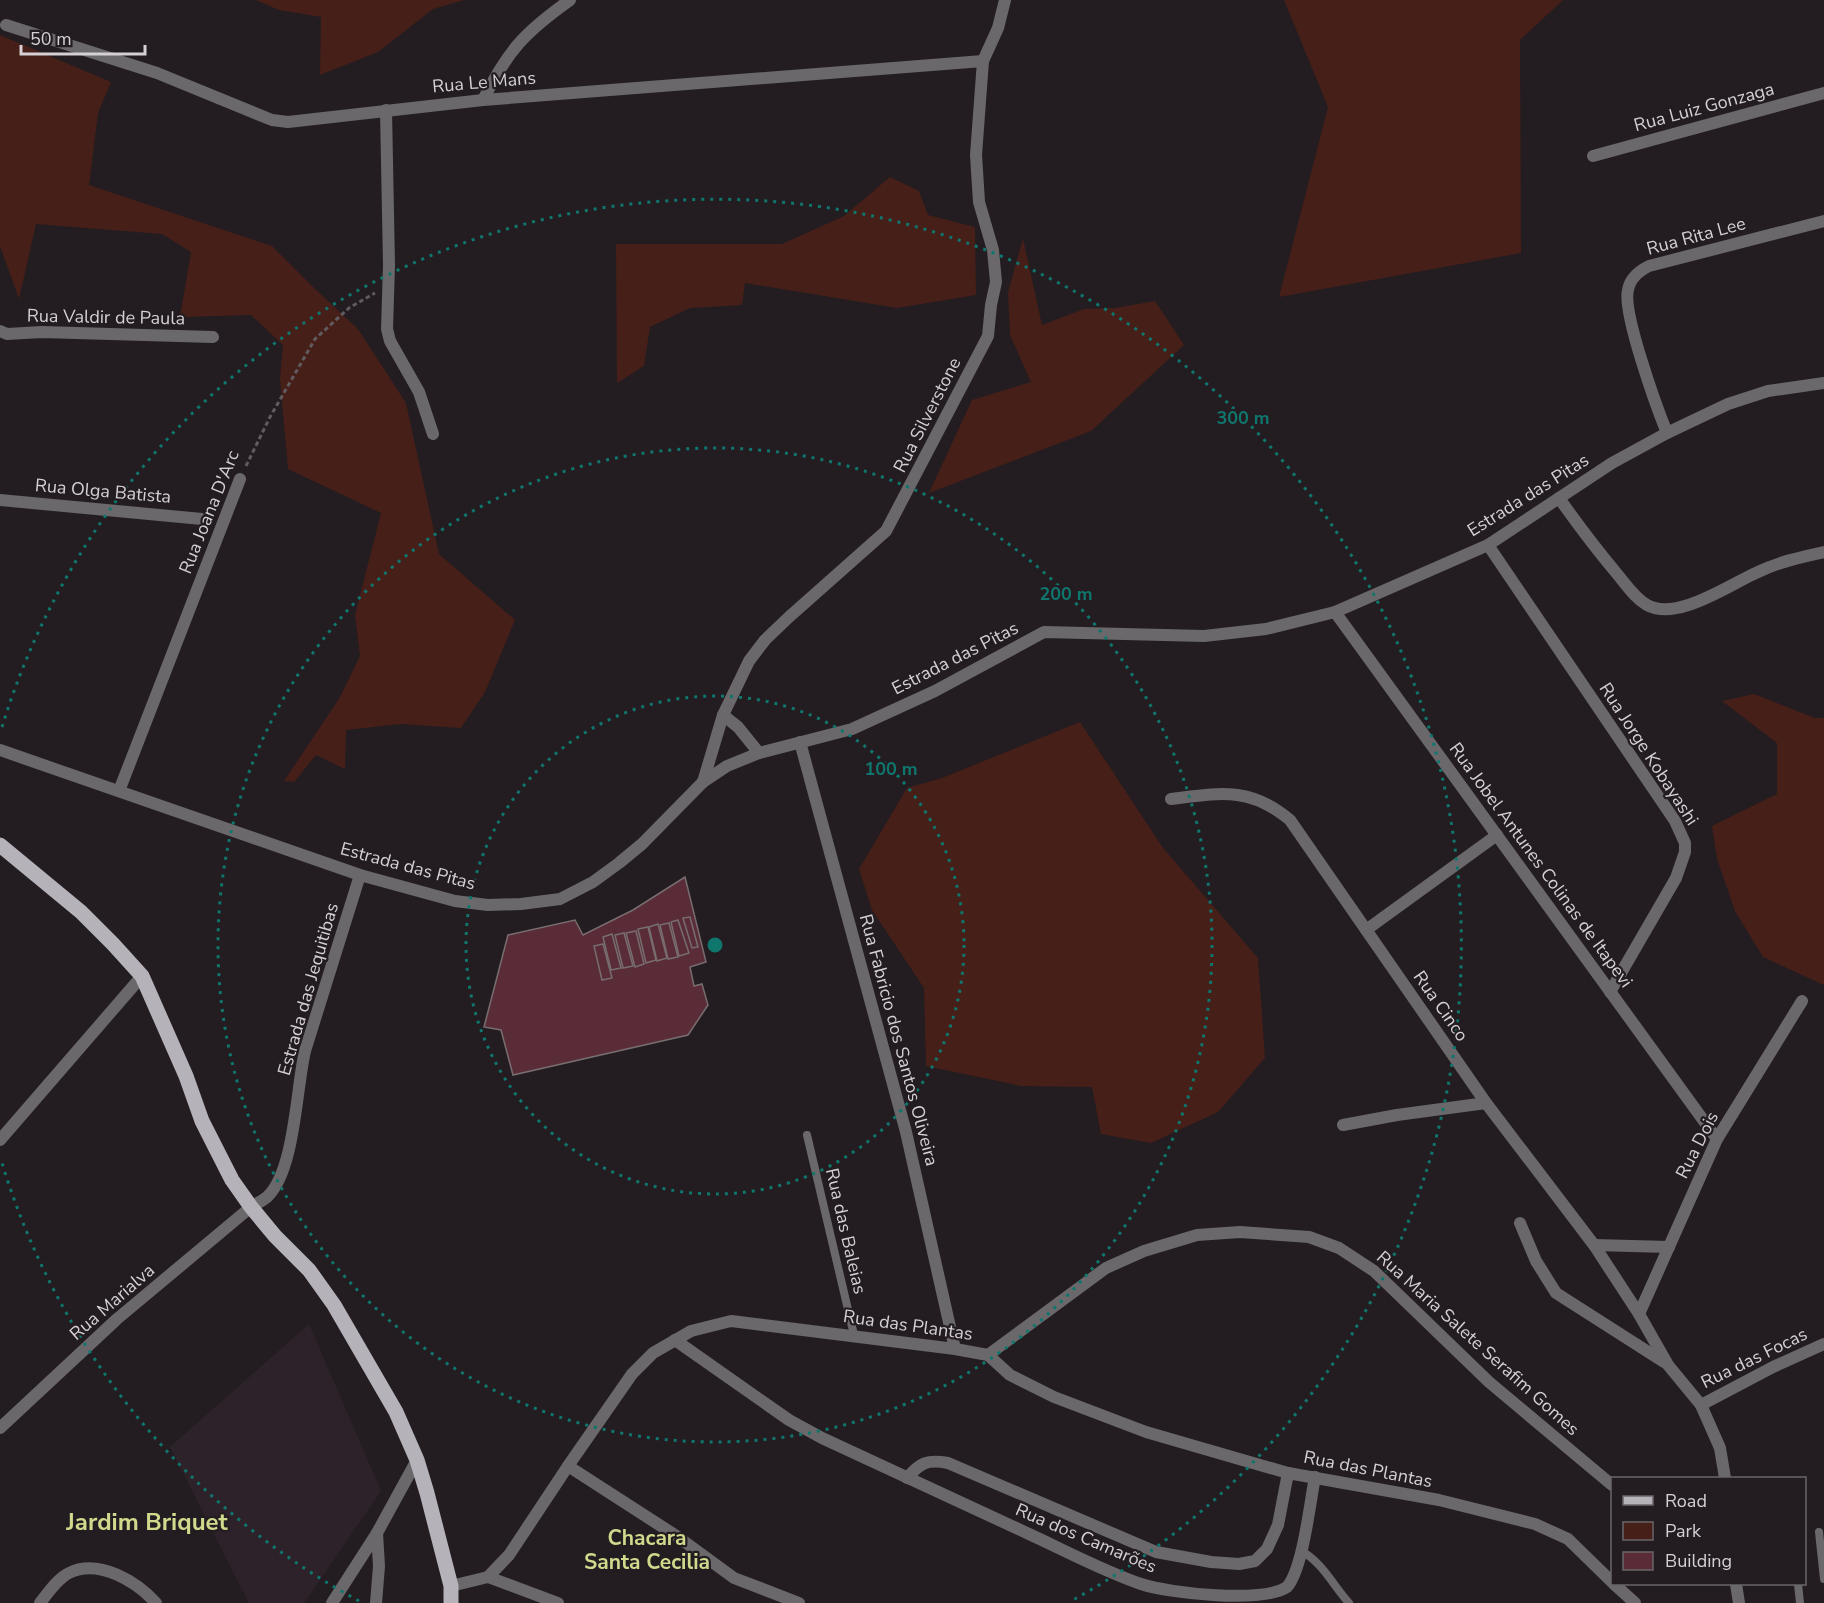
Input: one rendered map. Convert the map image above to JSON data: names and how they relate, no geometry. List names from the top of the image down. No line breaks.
{"streets":{"street":["Rua Le Mans","Rua Luiz Gonzaga","Rua Rita Lee","Rua Valdir de Paula","Rua Silverstone","Rua Olga Batista","Estrada das Pitas","Rua Joana D'Arc","Rua Jorge Kobayashi","Rua Jobel Antunes Colinas de Itapevi","Estrada das Jequitibas","Rua Cinco","Rua Fabricio dos Santos Oliveira","Rua Dois","Rua Marialva","Rua das Plantas","Rua Maria Salete Serafim Gomes","Rua das Focas","Rua dos Camarões"],"lane":["Rua das Baleias"]},"crossings":[["Rua Le Mans","Rua Silverstone"],["Rua Rita Lee","Estrada das Pitas"],["Rua Silverstone","Estrada das Pitas"],["Estrada das Pitas","Rua Joana D'Arc"],["Estrada das Pitas","Rua Jorge Kobayashi"],["Estrada das Pitas","Rua Jobel Antunes Colinas de Itapevi"],["Estrada das Pitas","Estrada das Jequitibas"],["Estrada das Pitas","Rua Fabricio dos Santos Oliveira"],["Rua Jorge Kobayashi","Rua Jobel Antunes Colinas de Itapevi"],["Rua Jobel Antunes Colinas de Itapevi","Rua Dois"],["Estrada das Jequitibas","Rua Marialva"],["Rua Cinco","Rua Dois"],["Rua Fabricio dos Santos Oliveira","Rua das Plantas"],["Rua das Baleias","Rua das Plantas"],["Rua das Plantas","Rua Maria Salete Serafim Gomes"],["Rua das Plantas","Rua dos Camarões"]],"districts":["Jardim Briquet","Chacara Santa Cecilia"],"legend":["Road","Park","Building"],"scale_bar":"50 m","rings":["300 m","200 m","100 m"]}
